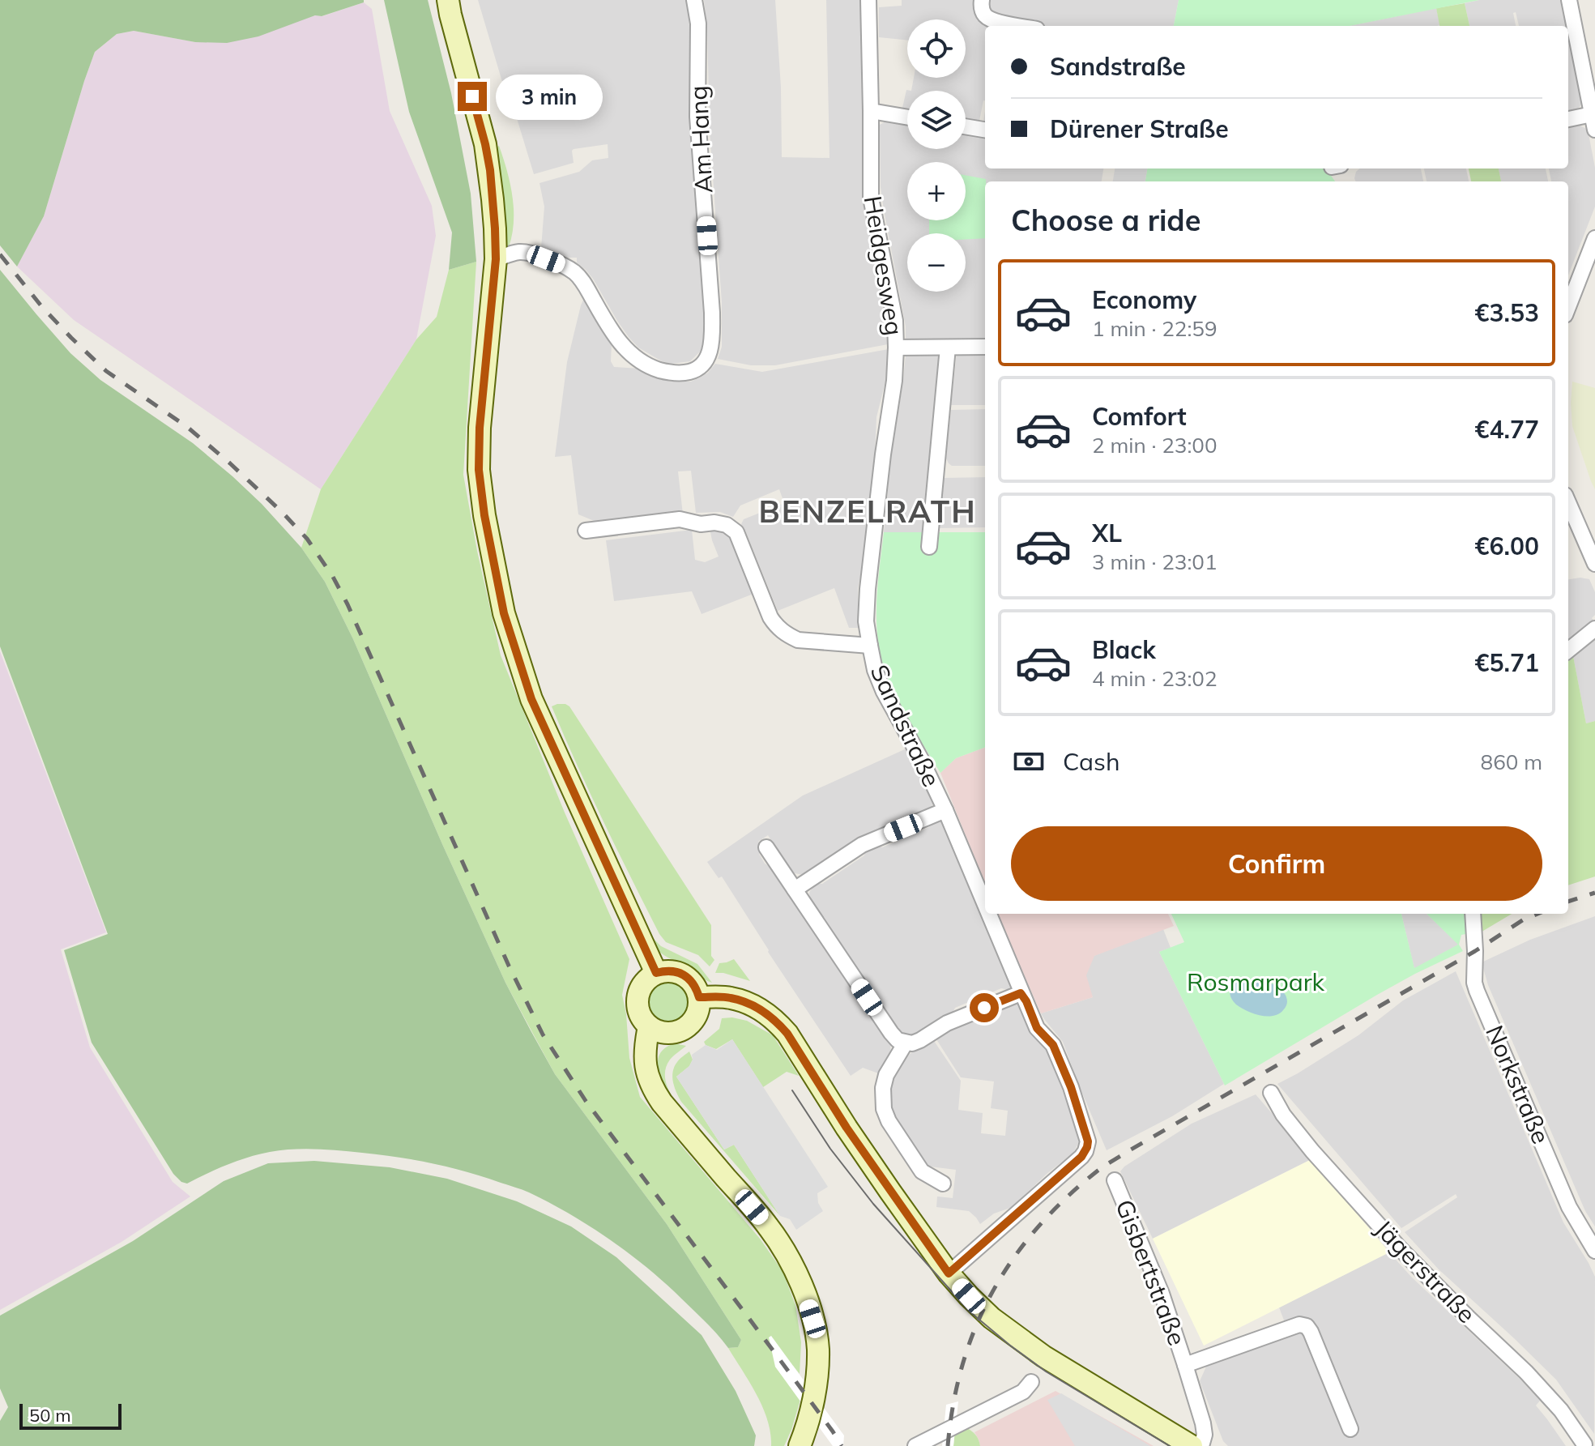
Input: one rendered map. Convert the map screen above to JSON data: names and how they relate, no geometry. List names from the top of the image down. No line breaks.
{"streets":{"street":["Am Hang","Heidgesweg","Sandstraße","Norkstraße","Jägerstraße","Gisbertstraße"]},"crossings":[["Heidgesweg","Sandstraße"]],"districts":["BENZELRATH"],"parks":["Rosmarpark"],"scale_bar":"50 m","page":{"map_buttons":["+","−"],"banner":["Sandstraße","Dürener Straße"],"bubble":"3 min","heading":"Choose a ride","list":[{"name":"Economy","note":"1 min · 22:59","value":"€3.53"},{"name":"Comfort","note":"2 min · 23:00","value":"€4.77"},{"name":"XL","note":"3 min · 23:01","value":"€6.00"},{"name":"Black","note":"4 min · 23:02","value":"€5.71"}],"pay":["Cash","860 m"],"buttons":"Confirm","scale":"50 m"}}
